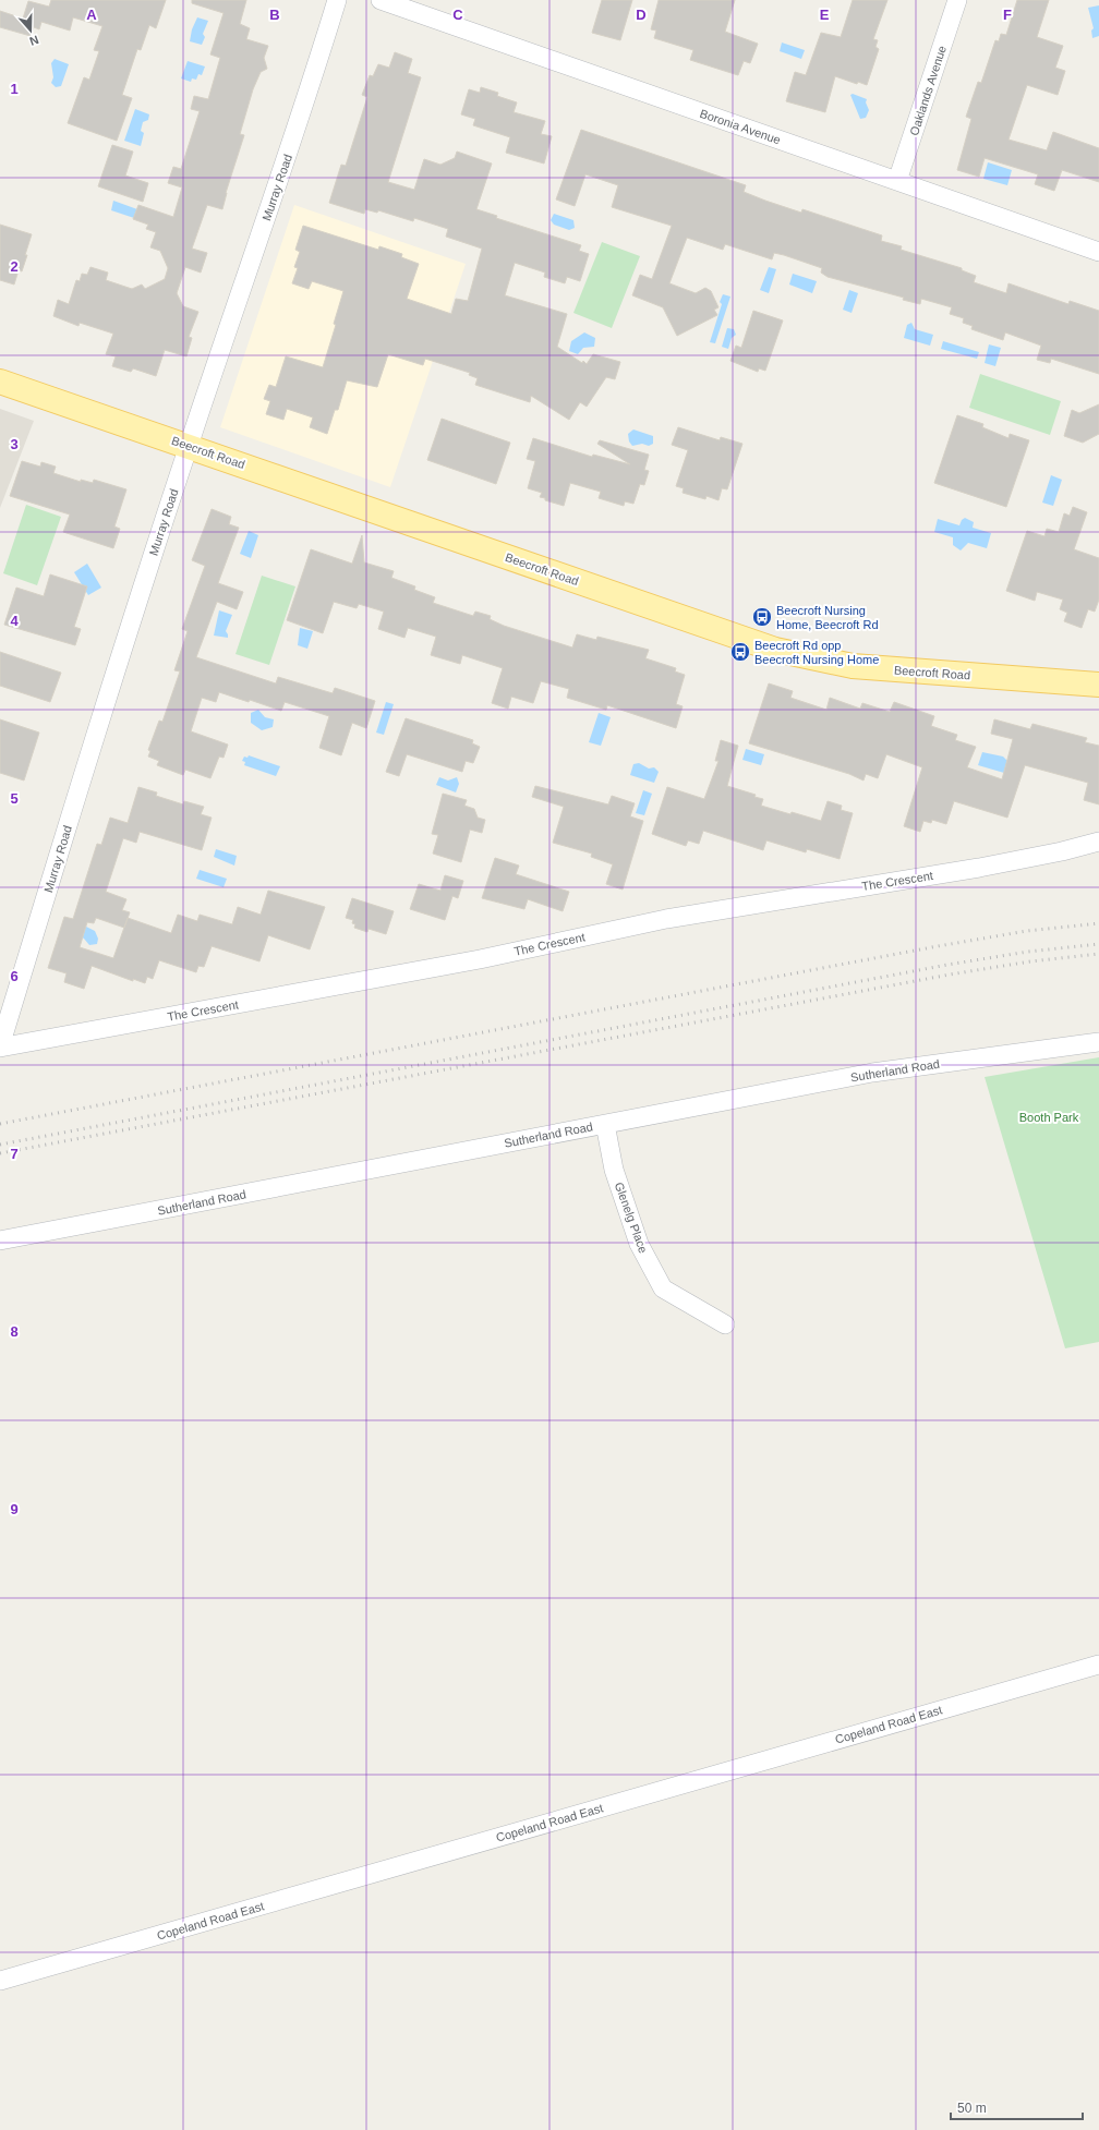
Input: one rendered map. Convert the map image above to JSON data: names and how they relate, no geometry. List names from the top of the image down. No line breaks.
{"streets":{"main road":["Beecroft Road"],"street":["Oaklands Avenue","Boronia Avenue","Murray Road","The Crescent","Sutherland Road","Glenelg Place","Copeland Road East"]},"crossings":[["Oaklands Avenue","Boronia Avenue"],["Murray Road","Beecroft Road"],["Murray Road","The Crescent"],["Sutherland Road","Glenelg Place"]],"parks":["Booth Park"],"places":{"bus stop":["Beecroft Nursing Home, Beecroft Rd","Beecroft Rd opp Beecroft Nursing Home"]},"scale_bar":"50 m","north":"bottom","grid":{"columns":["A","B","C","D","E","F"],"rows":["1","2","3","4","5","6","7","8","9"]}}
